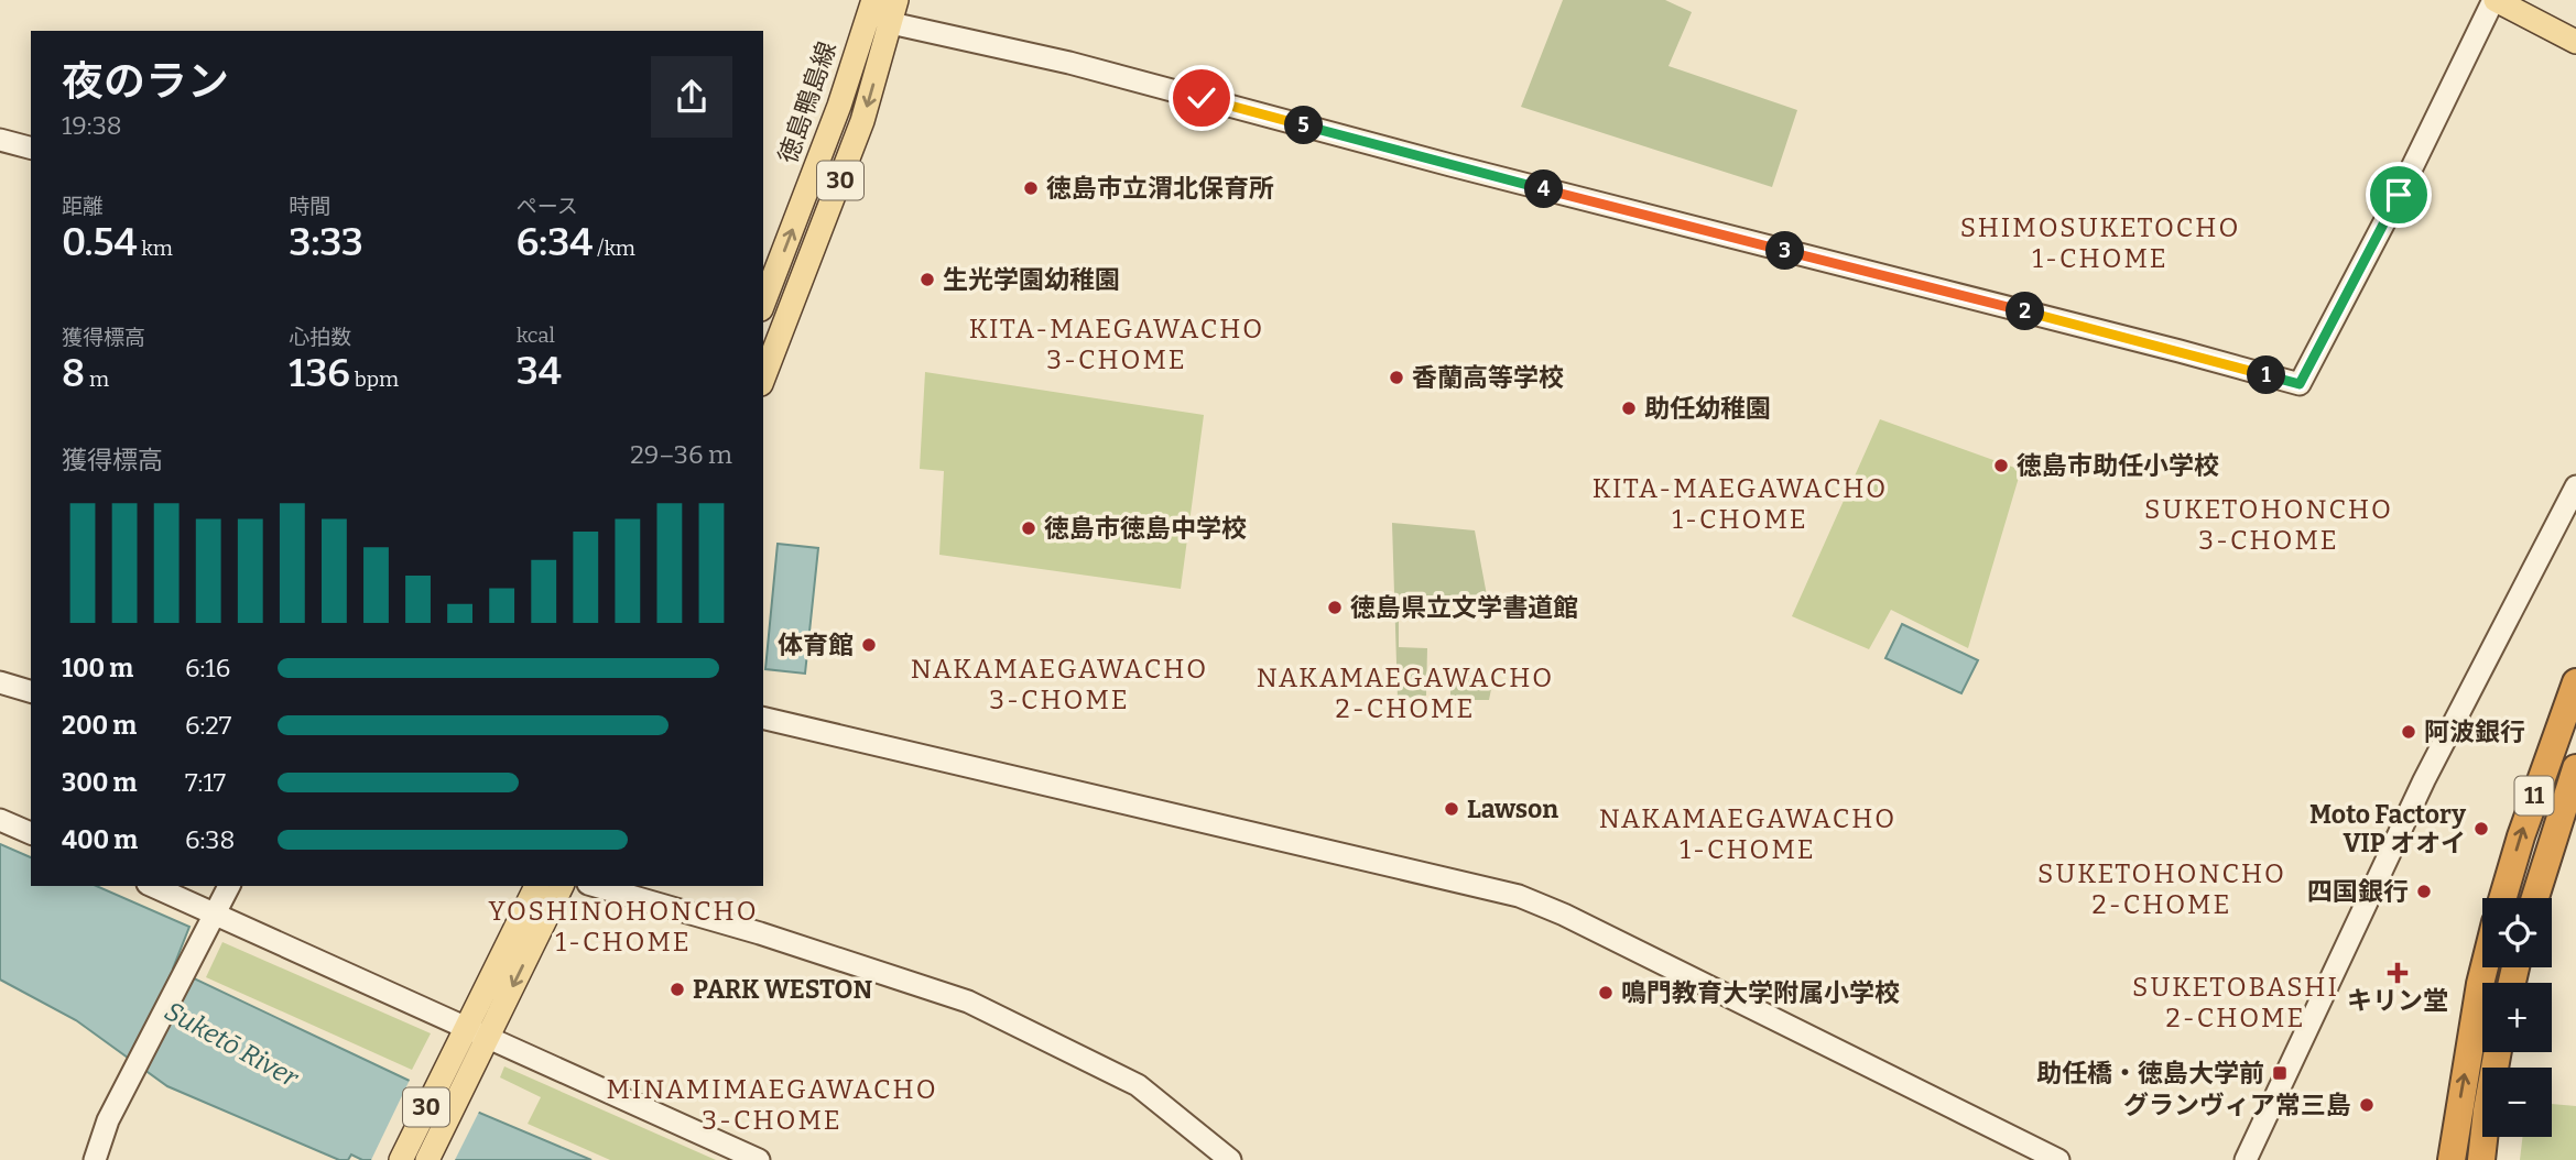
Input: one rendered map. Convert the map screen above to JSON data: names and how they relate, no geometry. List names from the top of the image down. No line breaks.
{"streets":{"highway":["11"],"main road":["徳島鴨島線","30"]},"districts":["SHIMOSUKETOCHO 1-CHOME","KITA-MAEGAWACHO 3-CHOME","KITA-MAEGAWACHO 1-CHOME","SUKETOHONCHO 3-CHOME","NAKAMAEGAWACHO 3-CHOME","NAKAMAEGAWACHO 2-CHOME","NAKAMAEGAWACHO 1-CHOME","SUKETOHONCHO 2-CHOME","YOSHINOHONCHO 1-CHOME","SUKETOBASHI 2-CHOME","MINAMIMAEGAWACHO 3-CHOME"],"water":["Suketō River"],"places":{"other":["徳島市立渭北保育所","生光学園幼稚園","香蘭高等学校","助任幼稚園","徳島市助任小学校","徳島市徳島中学校","徳島県立文学書道館","体育館","阿波銀行","Lawson","Moto Factory VIP オオイ","四国銀行","PARK WESTON","鳴門教育大学附属小学校","グランヴィア常三島"],"health":["キリン堂"],"transit":["助任橋・徳島大学前"]},"page":{"heading":["夜のラン","19:38"],"pins":["5","4","3","2","1"],"stats":[["距離","0.54 km"],["時間","3:33"],["ペース","6:34 /km"],["獲得標高","8 m"],["心拍数","136 bpm"],["kcal","34"]],"chart":["獲得標高","29–36 m"],"list":[{"name":"100 m","note":"6:16"},{"name":"200 m","note":"6:27"},{"name":"300 m","note":"7:17"},{"name":"400 m","note":"6:38"}],"map_buttons":["+","−"]}}
